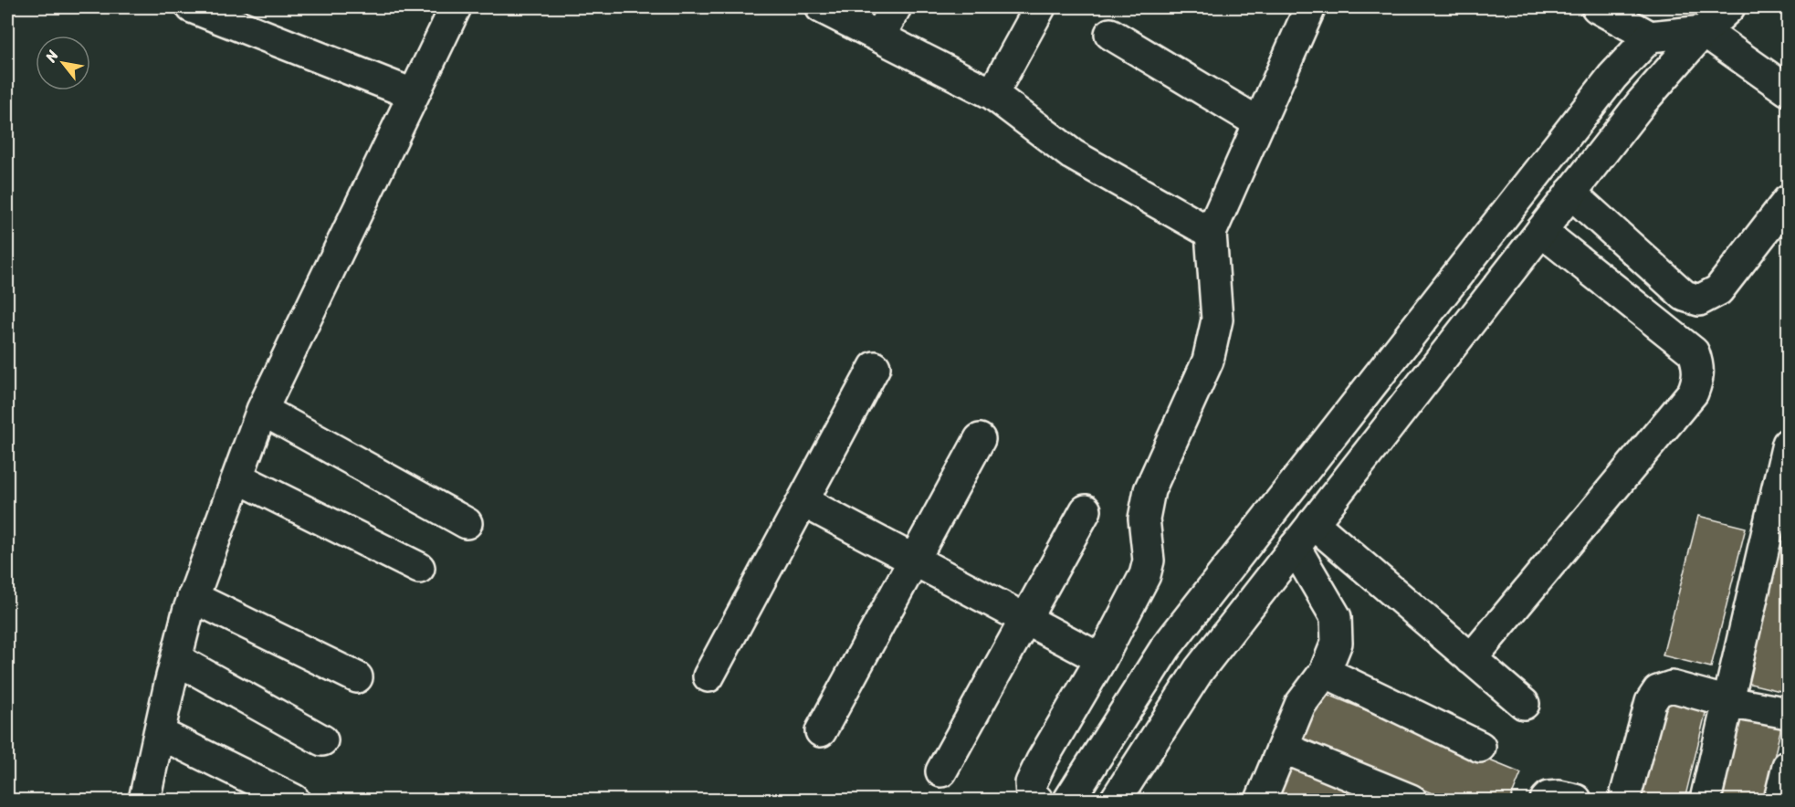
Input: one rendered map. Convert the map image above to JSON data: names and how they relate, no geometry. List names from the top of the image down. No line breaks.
{"north":"top left"}
